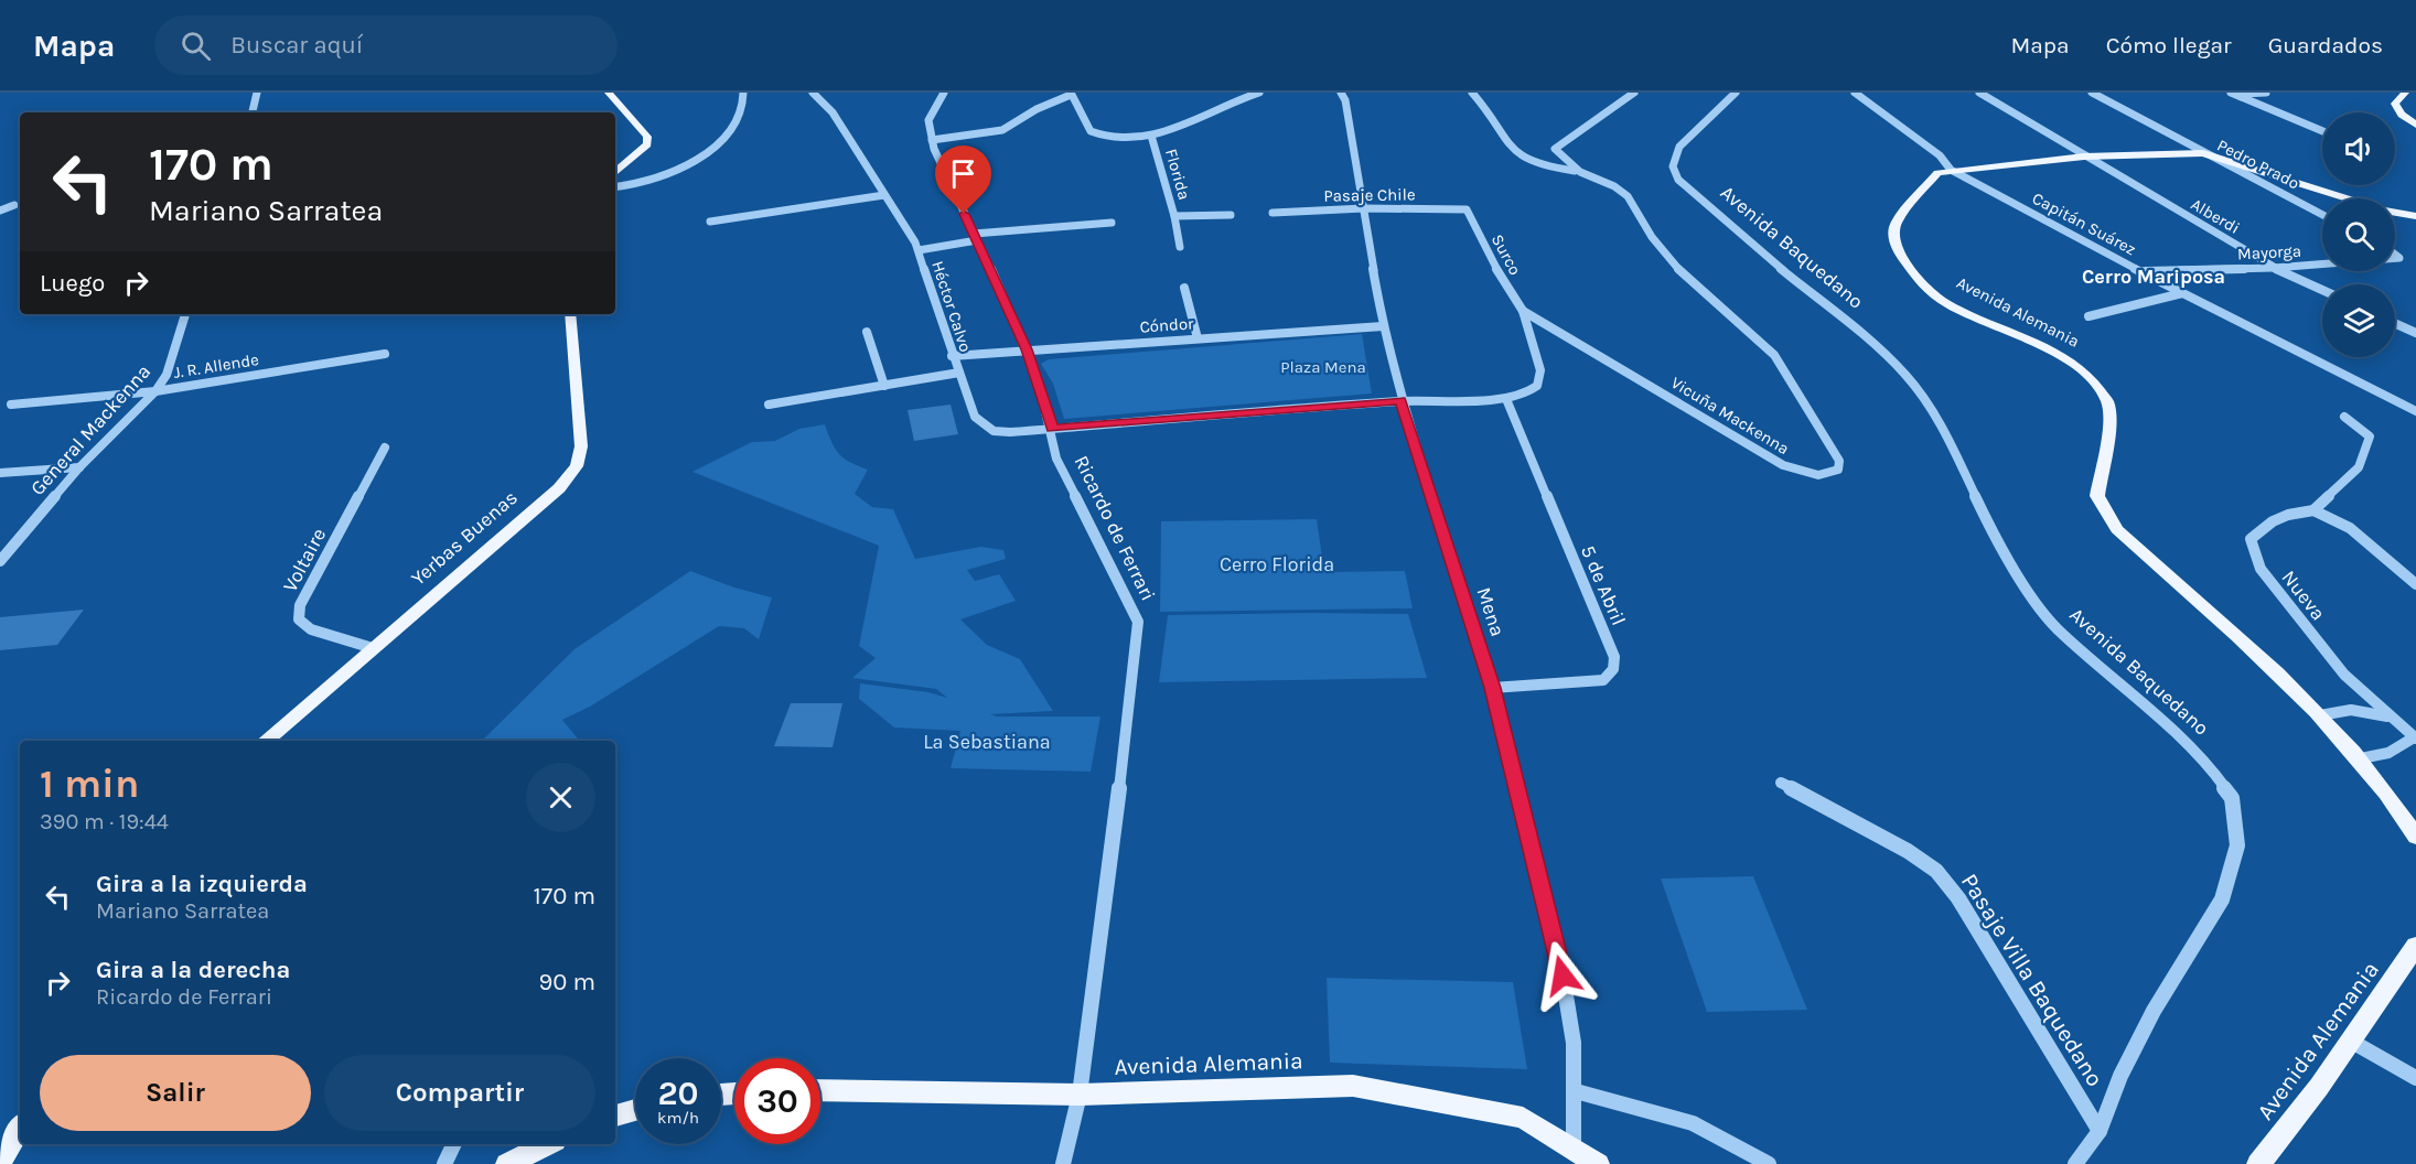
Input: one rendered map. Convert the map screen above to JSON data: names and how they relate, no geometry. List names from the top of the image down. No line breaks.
{"streets":{"main road":["Avenida Alemania","Yerbas Buenas"],"street":["Pedro Prado","Florida","Pasaje Chile","Alberdi","Capitán Suárez","Avenida Baquedano","Mayorga","Surco","Héctor Calvo","Cóndor","J. R. Allende","Vicuña Mackenna","General Mackenna","Ricardo de Ferrari","Voltaire","5 de Abril","Nueva","Mena","Pasaje Villa Baquedano"]},"crossings":[["Pedro Prado","Avenida Alemania"],["Pasaje Chile","Surco"],["Pasaje Chile","Mena"],["Alberdi","Mayorga"],["Alberdi","Avenida Alemania"],["Capitán Suárez","Mayorga"],["Capitán Suárez","Avenida Alemania"],["Avenida Baquedano","Pasaje Villa Baquedano"],["Surco","Vicuña Mackenna"],["Héctor Calvo","Cóndor"],["Héctor Calvo","Ricardo de Ferrari"],["Avenida Alemania","Ricardo de Ferrari"],["Avenida Alemania","Mena"],["Cóndor","Ricardo de Ferrari"],["Cóndor","Mena"],["J. R. Allende","General Mackenna"],["Yerbas Buenas","Voltaire"],["5 de Abril","Mena"]],"districts":["Cerro Mariposa"],"parks":["Plaza Mena","Cerro Florida","La Sebastiana"],"page":{"header":"Mapa","search":"Buscar aquí","nav":["Mapa","Cómo llegar","Guardados"],"turn":["170 m","Mariano Sarratea"],"then":"Luego","heading":["1 min","390 m · 19:44"],"list":[{"name":"Gira a la izquierda","note":"Mariano Sarratea","value":"170 m"},{"name":"Gira a la derecha","note":"Ricardo de Ferrari","value":"90 m"}],"buttons":["Salir","Compartir"],"speed":"20 km/h","limit":"30"}}
